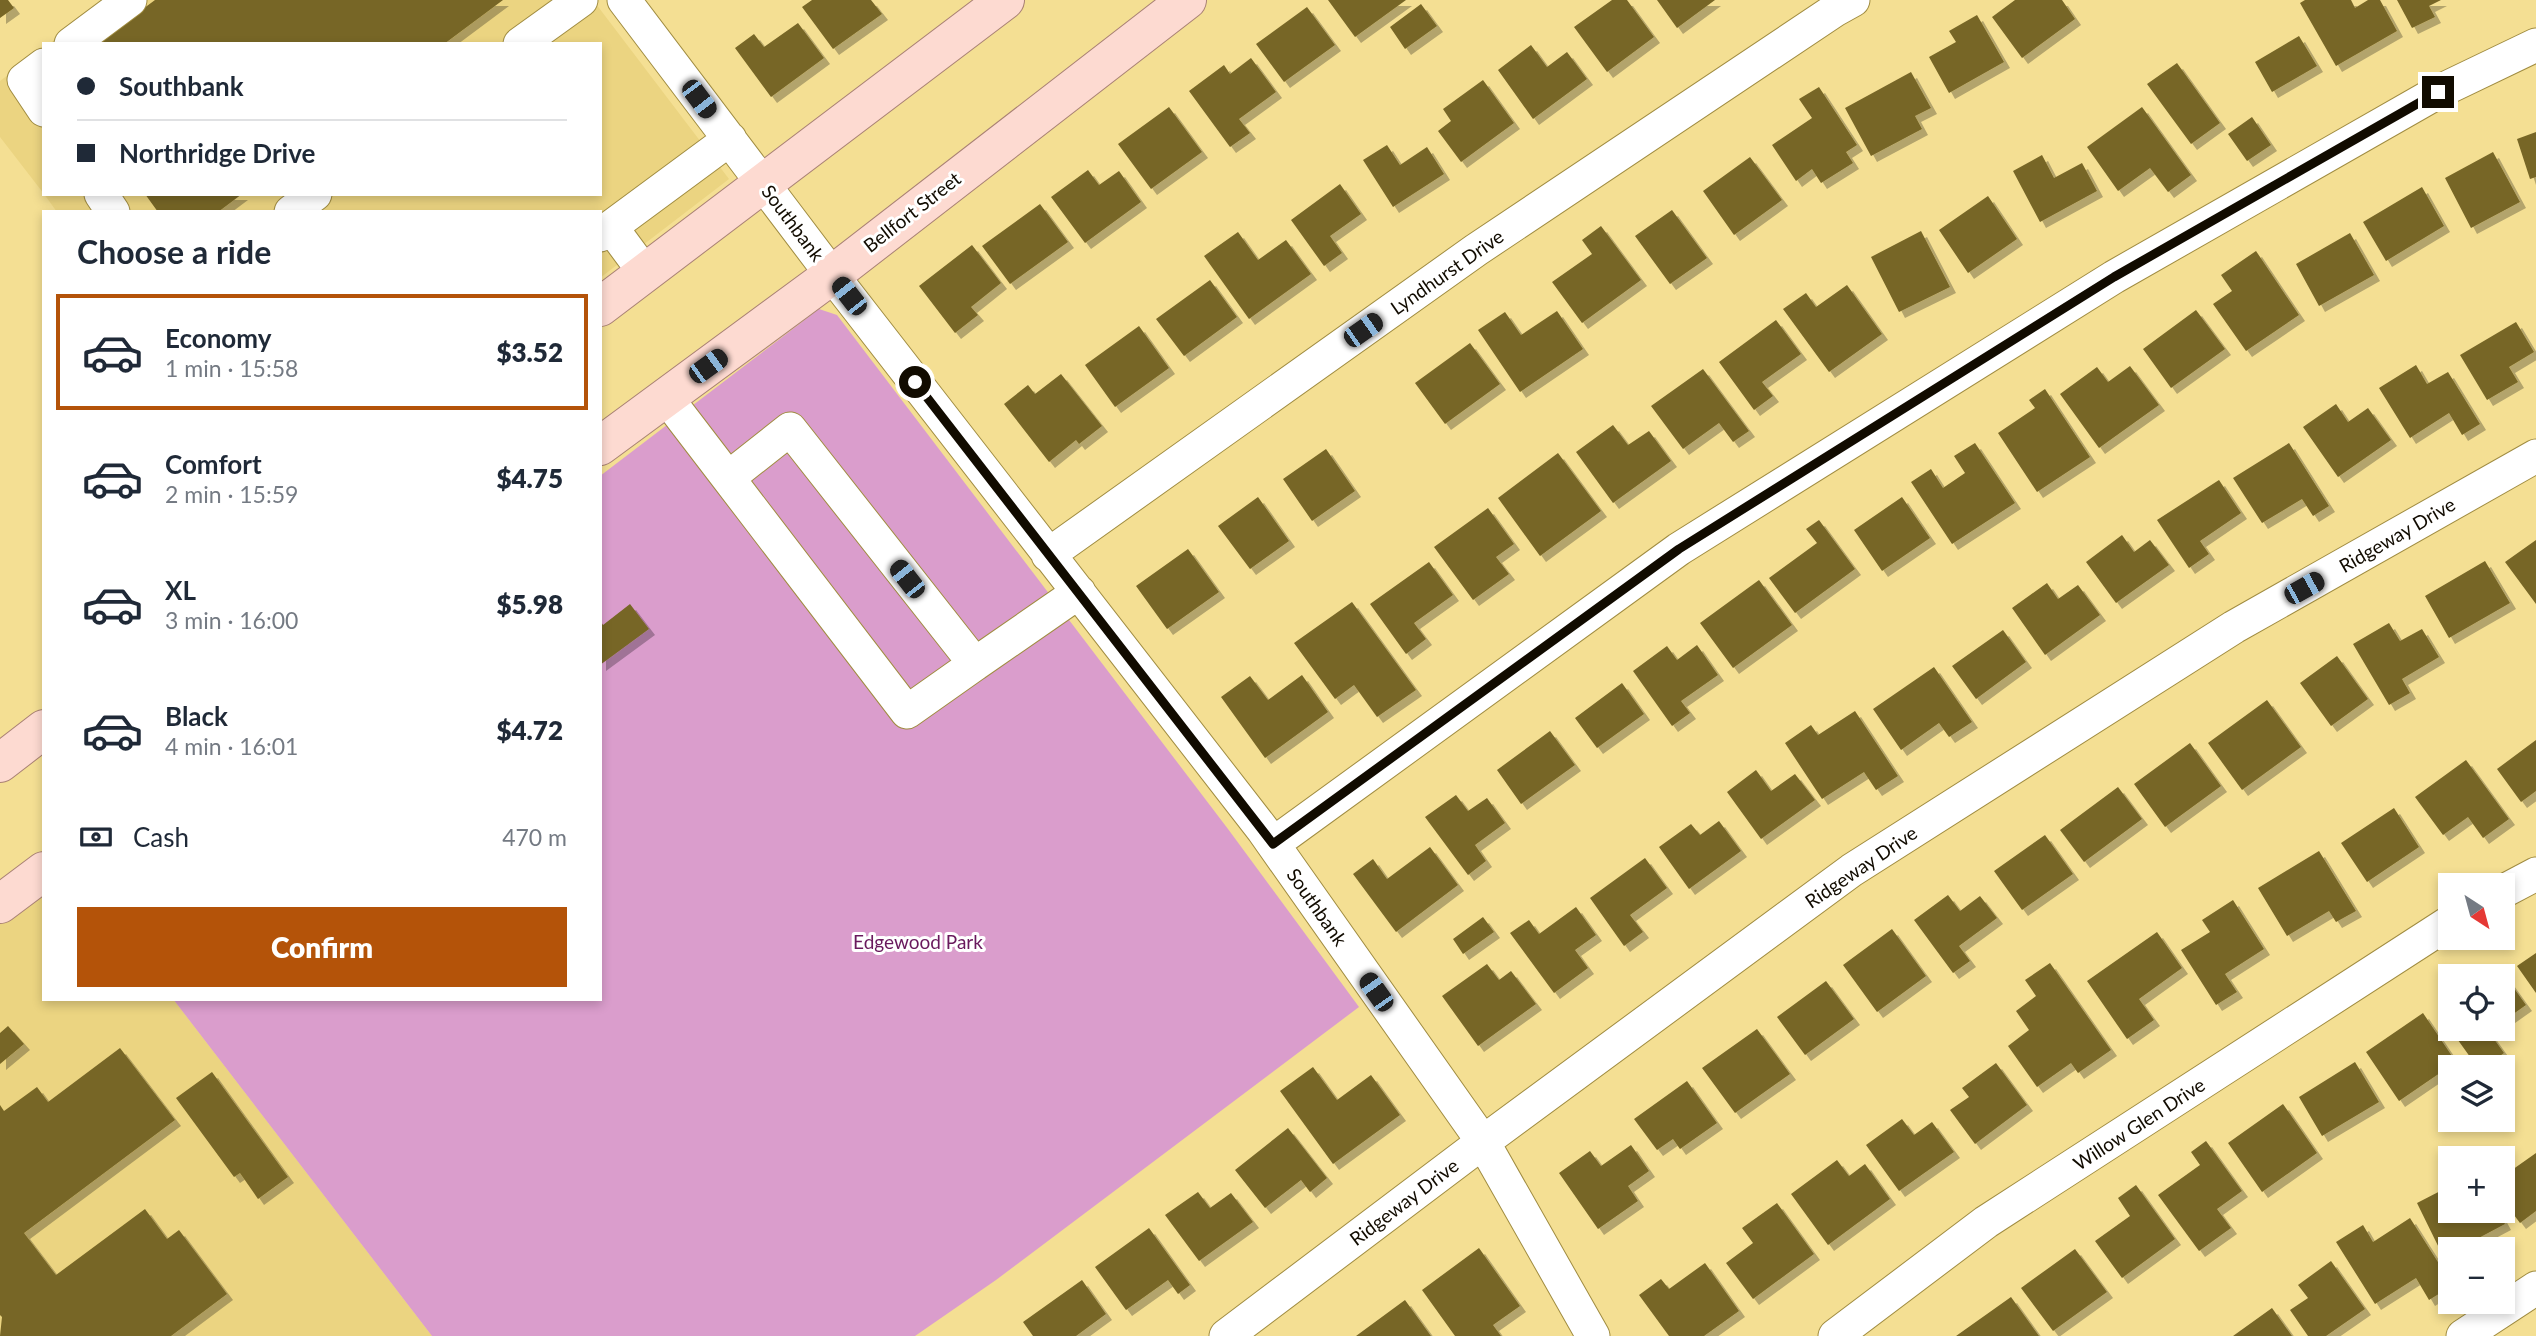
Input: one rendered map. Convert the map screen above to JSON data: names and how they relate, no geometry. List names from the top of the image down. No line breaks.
{"streets":{"main road":["Bellfort Street"],"street":["Southbank","Lyndhurst Drive","Ridgeway Drive","Willow Glen Drive"]},"crossings":[["Bellfort Street","Southbank"],["Southbank","Lyndhurst Drive"],["Southbank","Ridgeway Drive"]],"parks":["Edgewood Park"],"north":"bottom right","page":{"banner":["Southbank","Northridge Drive"],"heading":"Choose a ride","list":[{"name":"Economy","note":"1 min · 15:58","value":"$3.52"},{"name":"Comfort","note":"2 min · 15:59","value":"$4.75"},{"name":"XL","note":"3 min · 16:00","value":"$5.98"},{"name":"Black","note":"4 min · 16:01","value":"$4.72"}],"pay":["Cash","470 m"],"map_buttons":["+","−"],"buttons":"Confirm"}}
